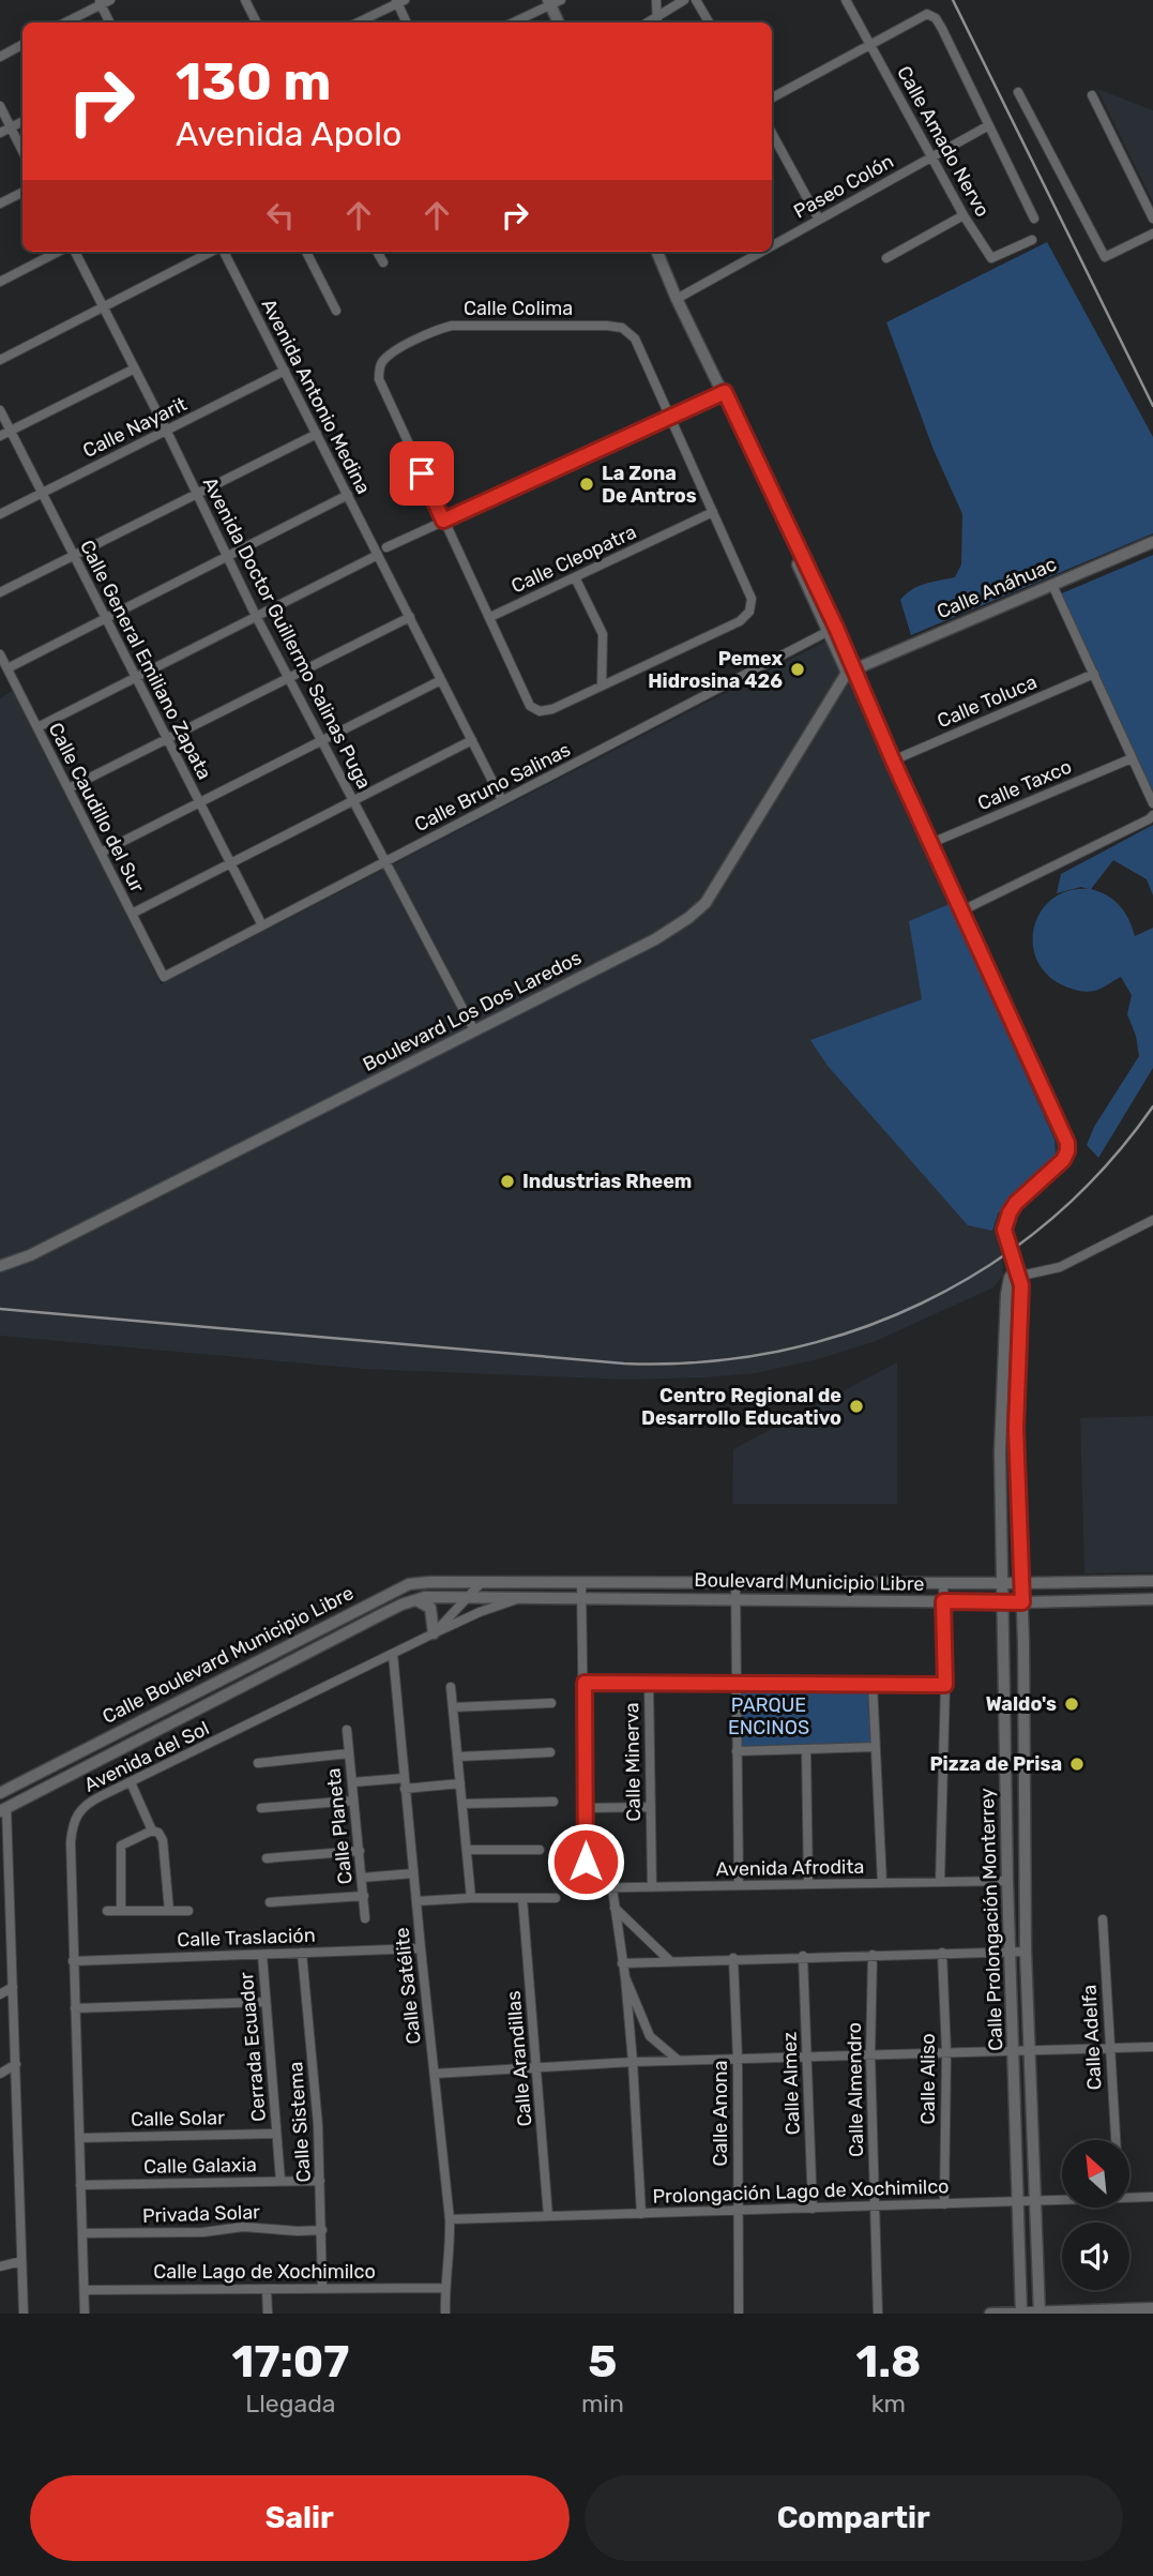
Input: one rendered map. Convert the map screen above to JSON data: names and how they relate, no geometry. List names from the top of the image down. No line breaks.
{"streets":{"main road":["Calle Anáhuac","Boulevard Los Dos Laredos","Boulevard Municipio Libre","Calle Boulevard Municipio Libre","Calle Prolongación Monterrey"],"street":["Calle Amado Nervo","Paseo Colón","Calle Colima","Avenida Antonio Medina","Calle Nayarit","Calle Cleopatra","Avenida Doctor Guillermo Salinas Puga","Calle General Emiliano Zapata","Calle Toluca","Calle Taxco","Calle Bruno Salinas","Calle Caudillo del Sur","Avenida del Sol","Calle Minerva","Calle Planeta","Avenida Afrodita","Calle Traslación","Calle Satélite","Calle Adelfa","Cerrada Ecuador","Calle Arandillas","Calle Aliso","Calle Almez","Calle Almendro","Calle Anona","Calle Solar","Calle Sistema","Calle Galaxia","Prolongación Lago de Xochimilco","Privada Solar","Calle Lago de Xochimilco"]},"crossings":[["Calle Amado Nervo","Paseo Colón"],["Avenida Antonio Medina","Calle Nayarit"],["Avenida Antonio Medina","Calle Bruno Salinas"],["Calle Nayarit","Avenida Doctor Guillermo Salinas Puga"],["Calle Nayarit","Calle General Emiliano Zapata"],["Calle Anáhuac","Boulevard Los Dos Laredos"],["Avenida Doctor Guillermo Salinas Puga","Calle Bruno Salinas"],["Avenida Doctor Guillermo Salinas Puga","Boulevard Los Dos Laredos"],["Calle General Emiliano Zapata","Calle Bruno Salinas"],["Calle Bruno Salinas","Calle Caudillo del Sur"],["Boulevard Municipio Libre","Calle Boulevard Municipio Libre"],["Boulevard Municipio Libre","Avenida del Sol"],["Boulevard Municipio Libre","Calle Prolongación Monterrey"],["Avenida del Sol","Calle Traslación"],["Avenida del Sol","Calle Satélite"],["Avenida del Sol","Calle Solar"],["Avenida del Sol","Calle Galaxia"],["Avenida del Sol","Privada Solar"],["Avenida del Sol","Calle Lago de Xochimilco"],["Calle Minerva","Avenida Afrodita"],["Avenida Afrodita","Calle Prolongación Monterrey"],["Calle Prolongación Monterrey","Prolongación Lago de Xochimilco"],["Calle Traslación","Calle Satélite"],["Calle Traslación","Cerrada Ecuador"],["Calle Traslación","Calle Sistema"],["Calle Satélite","Prolongación Lago de Xochimilco"],["Calle Satélite","Calle Lago de Xochimilco"],["Cerrada Ecuador","Calle Solar"],["Cerrada Ecuador","Calle Galaxia"],["Calle Arandillas","Prolongación Lago de Xochimilco"],["Calle Aliso","Prolongación Lago de Xochimilco"],["Calle Almez","Prolongación Lago de Xochimilco"],["Calle Almendro","Prolongación Lago de Xochimilco"],["Calle Anona","Prolongación Lago de Xochimilco"],["Calle Sistema","Calle Galaxia"],["Calle Sistema","Privada Solar"],["Calle Sistema","Calle Lago de Xochimilco"]],"parks":["PARQUE ENCINOS"],"places":["La Zona De Antros","Pemex Hidrosina 426","Industrias Rheem","Centro Regional de Desarrollo Educativo","Waldo's","Pizza de Prisa"],"north":"top left","page":{"turn":["130 m","Avenida Apolo"],"eta":["17:07","Llegada","5","min","1.8","km"],"buttons":["Salir","Compartir"]}}
